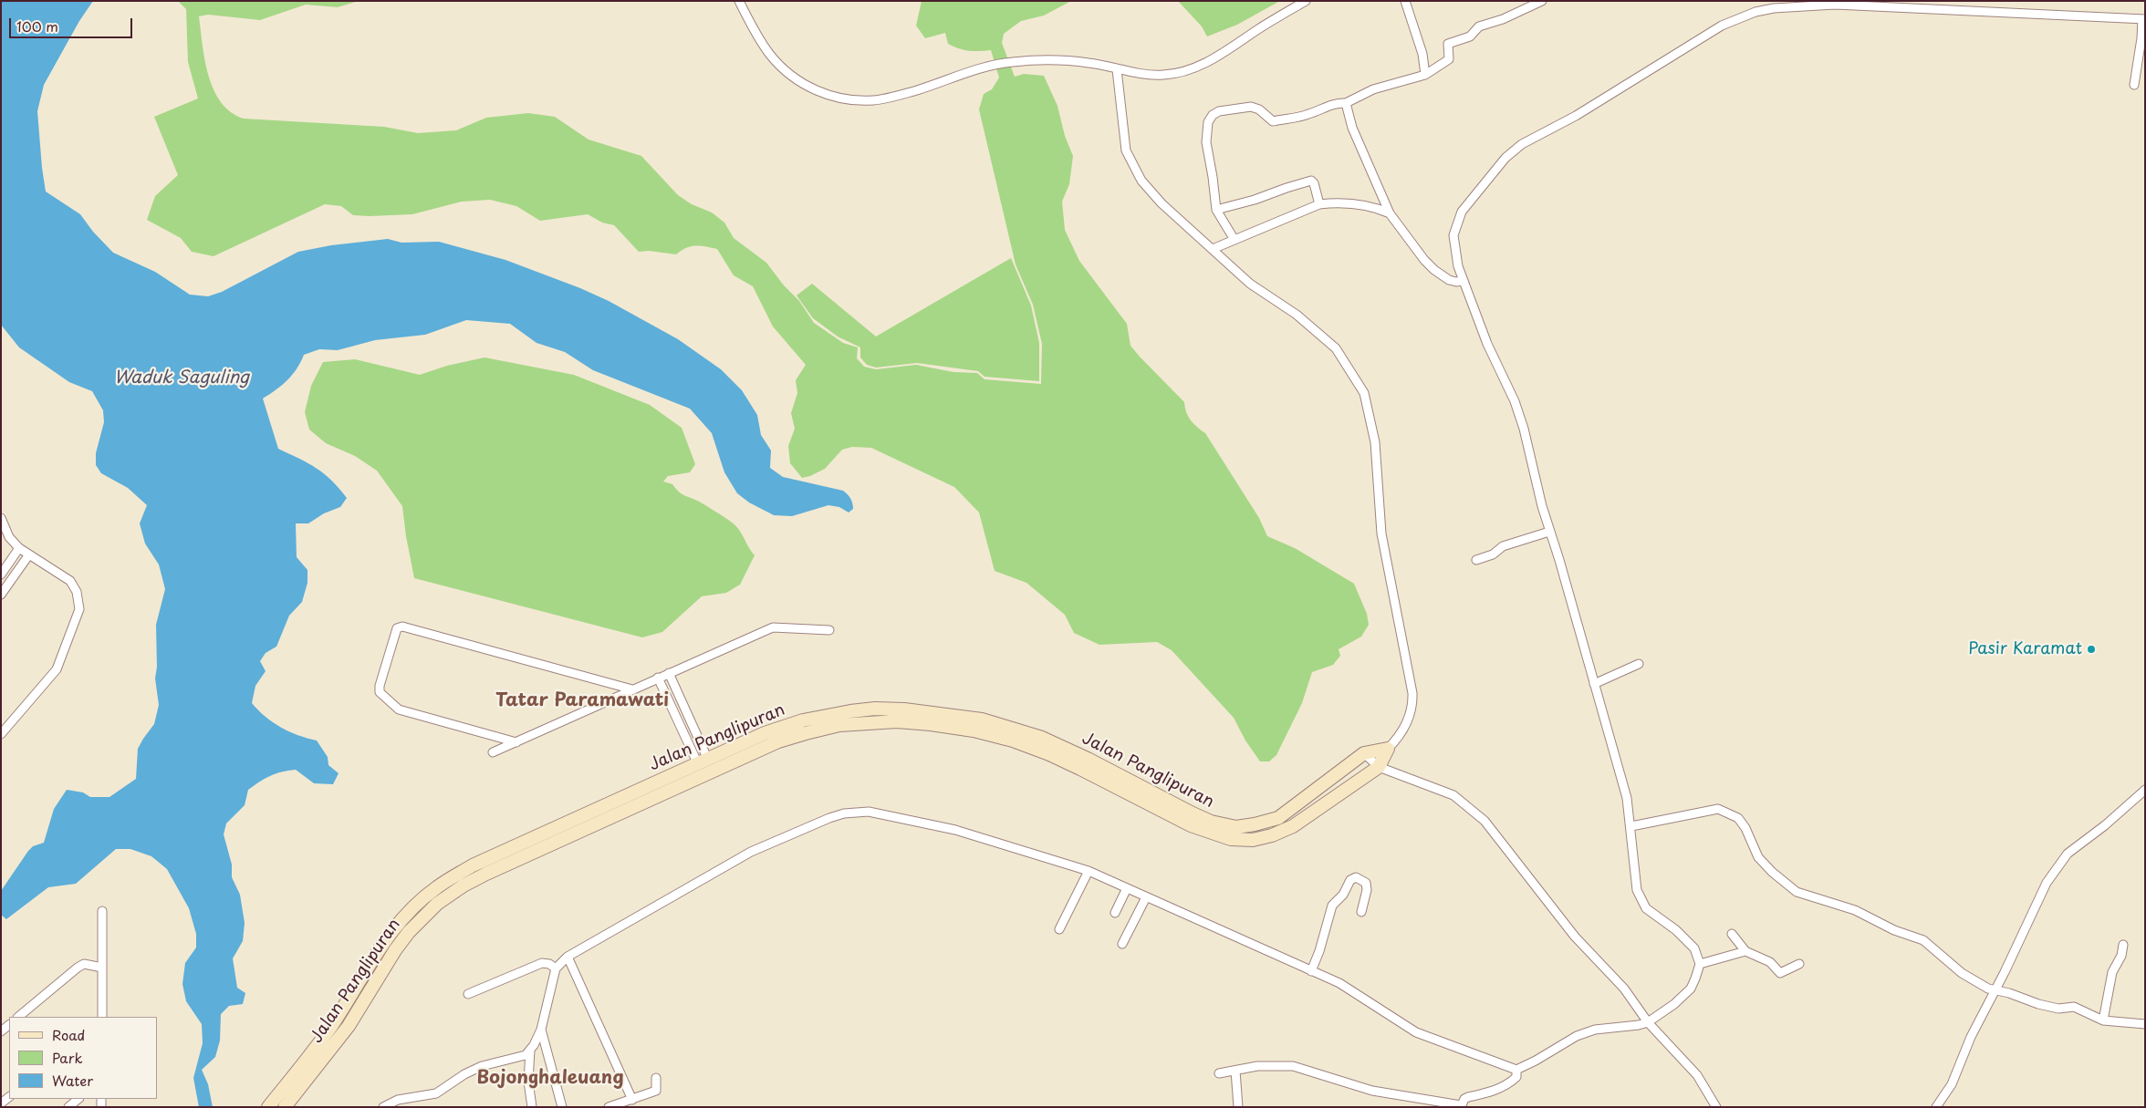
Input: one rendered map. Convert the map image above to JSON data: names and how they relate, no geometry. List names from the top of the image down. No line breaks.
{"streets":{"main road":["Jalan Panglipuran"]},"districts":["Tatar Paramawati","Bojonghaleuang"],"water":["Waduk Saguling"],"places":["Pasir Karamat"],"legend":["Road","Park","Water"],"scale_bar":"100 m"}
